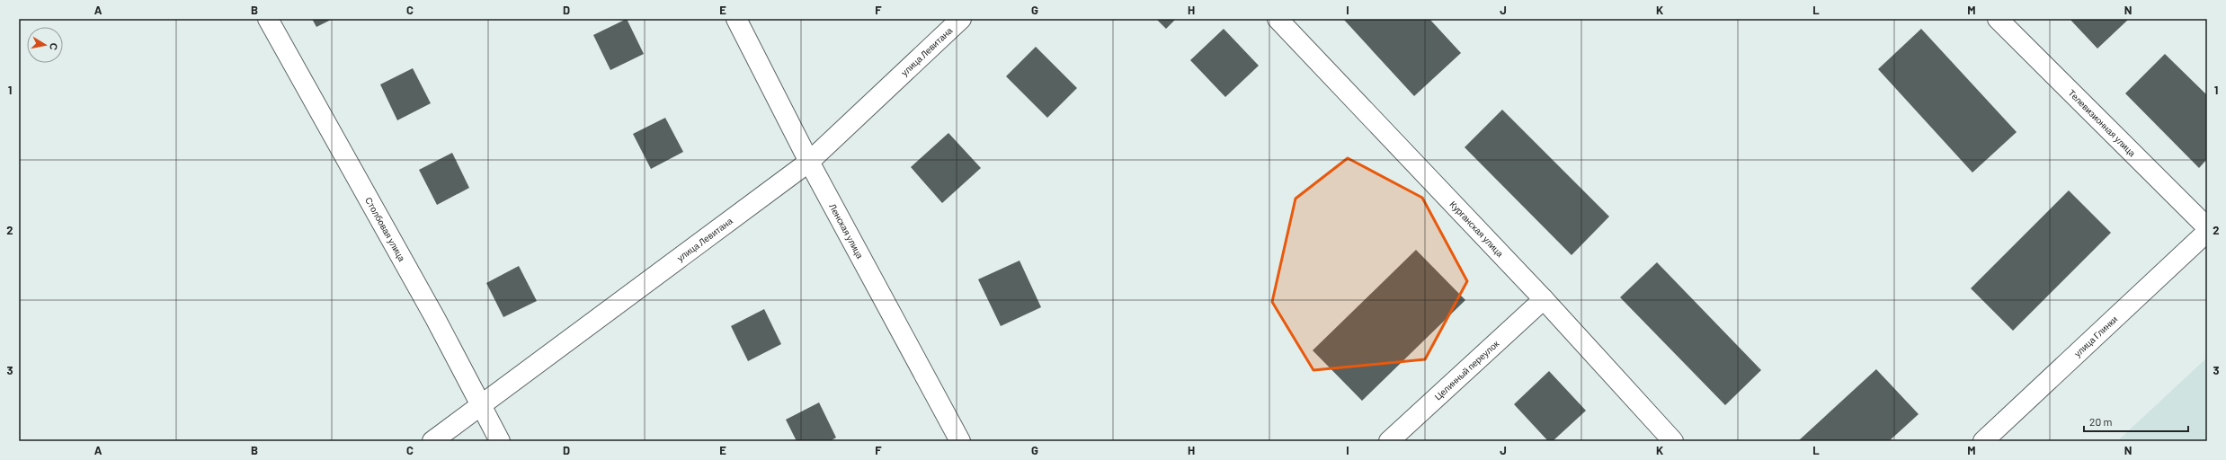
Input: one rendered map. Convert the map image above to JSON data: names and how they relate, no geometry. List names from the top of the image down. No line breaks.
{"streets":{"street":["улица Левитана","Телевизионная улица","Столбовая улица","Курганская улица","Ленская улица","улица Глинки","Целинный переулок"]},"crossings":[["улица Левитана","Столбовая улица"],["улица Левитана","Ленская улица"],["Курганская улица","Целинный переулок"]],"scale_bar":"20 m","north":"right","grid":{"columns":["A","B","C","D","E","F","G","H","I","J","K","L","M","N"],"rows":["1","2","3"]}}
